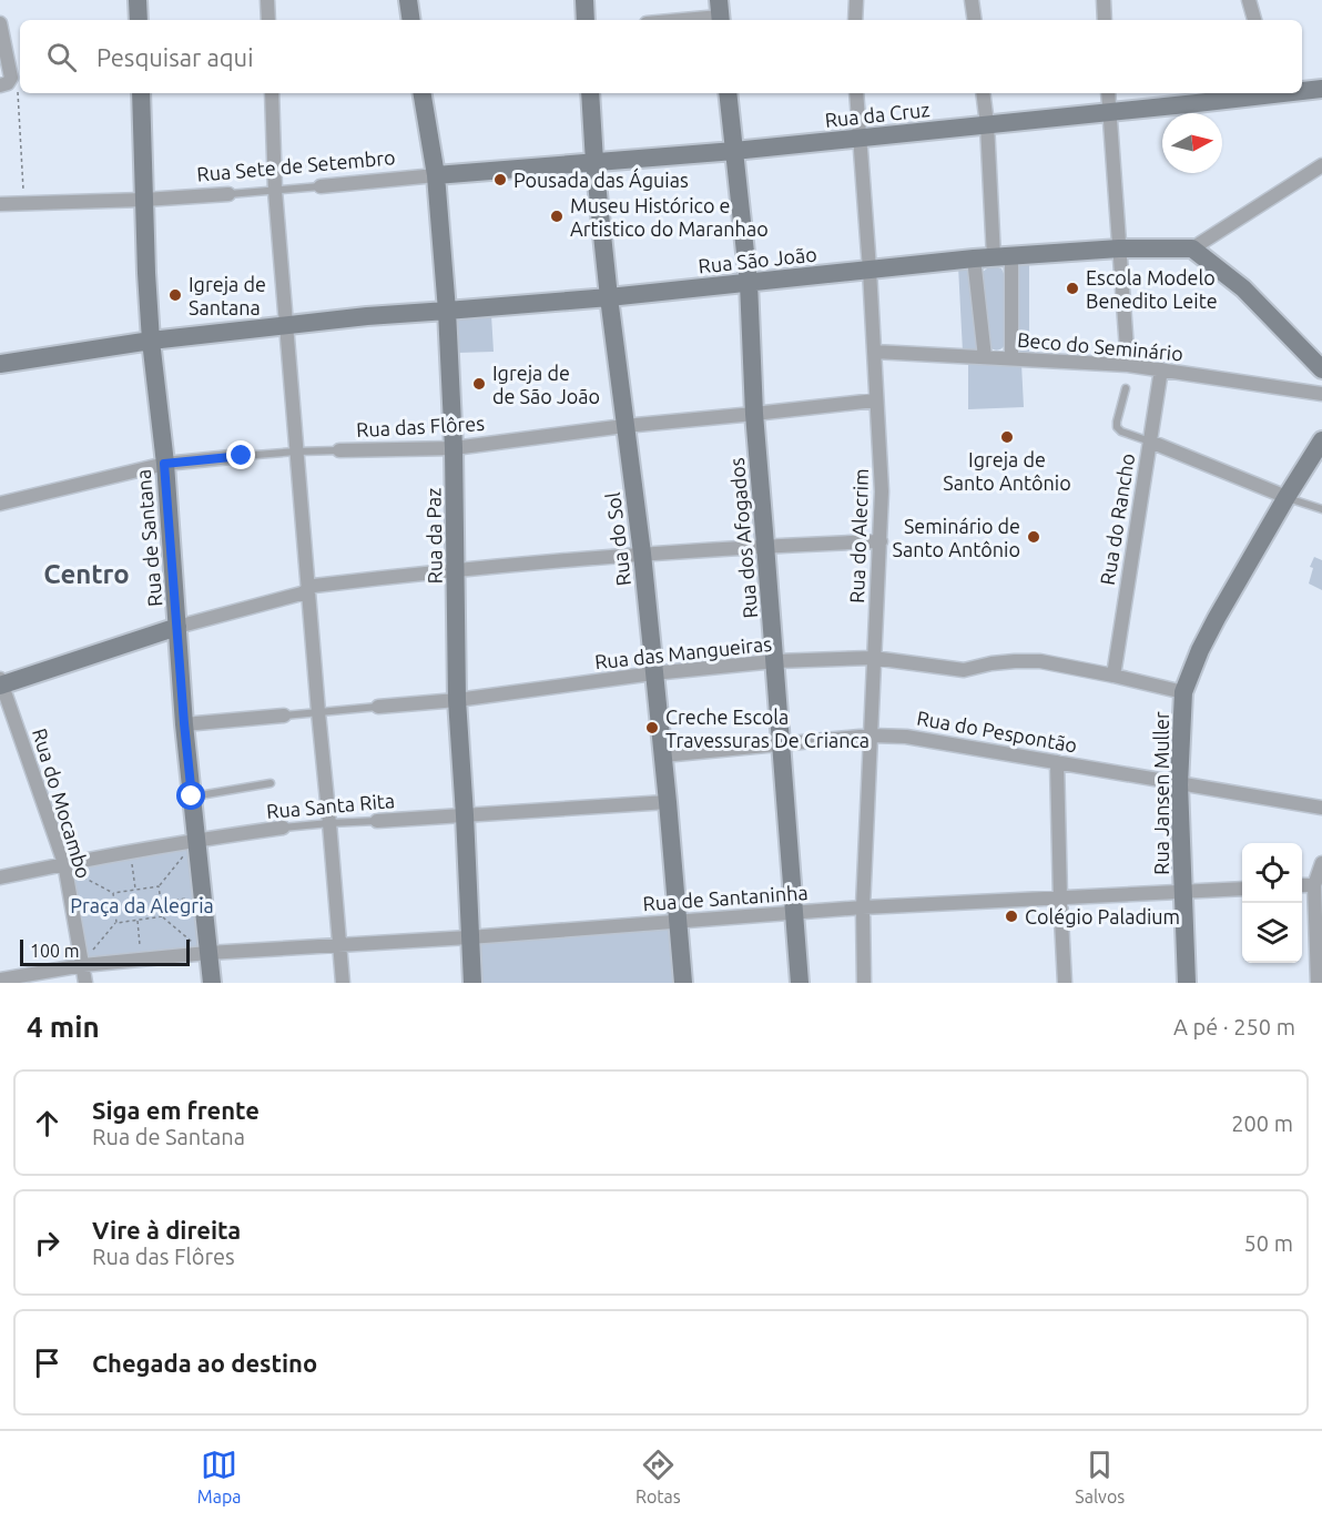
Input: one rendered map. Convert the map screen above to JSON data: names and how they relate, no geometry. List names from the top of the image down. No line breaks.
{"streets":{"street":["Rua da Cruz","Rua Sete de Setembro","Rua São João","Beco do Seminário","Rua das Flôres","Rua do Rancho","Rua da Paz","Rua do Alecrim","Rua de Santana","Rua dos Afogados","Rua do Sol","Rua das Mangueiras","Rua do Pespontão","Rua Jansen Muller","Rua do Mocambo","Rua Santa Rita","Rua de Santaninha"]},"crossings":[["Rua da Cruz","Rua Sete de Setembro"],["Rua da Cruz","Rua do Alecrim"],["Rua da Cruz","Rua dos Afogados"],["Rua da Cruz","Rua do Sol"],["Rua Sete de Setembro","Rua da Paz"],["Rua Sete de Setembro","Rua de Santana"],["Rua Sete de Setembro","Rua do Sol"],["Rua São João","Rua da Paz"],["Rua São João","Rua do Alecrim"],["Rua São João","Rua de Santana"],["Rua São João","Rua dos Afogados"],["Rua São João","Rua do Sol"],["Beco do Seminário","Rua do Rancho"],["Beco do Seminário","Rua do Alecrim"],["Rua das Flôres","Rua da Paz"],["Rua das Flôres","Rua do Alecrim"],["Rua das Flôres","Rua de Santana"],["Rua das Flôres","Rua dos Afogados"],["Rua das Flôres","Rua do Sol"],["Rua do Rancho","Rua das Mangueiras"],["Rua da Paz","Rua das Mangueiras"],["Rua da Paz","Rua Santa Rita"],["Rua da Paz","Rua de Santaninha"],["Rua do Alecrim","Rua das Mangueiras"],["Rua do Alecrim","Rua do Pespontão"],["Rua do Alecrim","Rua de Santaninha"],["Rua de Santana","Rua das Mangueiras"],["Rua de Santana","Rua Santa Rita"],["Rua de Santana","Rua de Santaninha"],["Rua dos Afogados","Rua das Mangueiras"],["Rua dos Afogados","Rua do Pespontão"],["Rua dos Afogados","Rua de Santaninha"],["Rua do Sol","Rua das Mangueiras"],["Rua do Sol","Rua do Pespontão"],["Rua do Sol","Rua Santa Rita"],["Rua do Sol","Rua de Santaninha"],["Rua das Mangueiras","Rua Jansen Muller"],["Rua do Pespontão","Rua Jansen Muller"],["Rua Jansen Muller","Rua de Santaninha"],["Rua do Mocambo","Rua Santa Rita"],["Rua do Mocambo","Rua de Santaninha"]],"districts":["Centro"],"parks":["Praça da Alegria"],"places":["Pousada das Águias","Museu Histórico e Artistico do Maranhao","Escola Modelo Benedito Leite","Igreja de Santana","Igreja de de São João","Igreja de Santo Antônio","Seminário de Santo Antônio","Creche Escola Travessuras De Crianca","Colégio Paladium"],"scale_bar":"100 m","north":"right","page":{"search":"Pesquisar aqui","scale":"100 m","heading":["4 min","A pé · 250 m"],"list":[["Siga em frente","Rua de Santana","200 m"],["Vire à direita","Rua das Flôres","50 m"],"Chegada ao destino"],"nav":["Mapa","Rotas","Salvos"]}}
